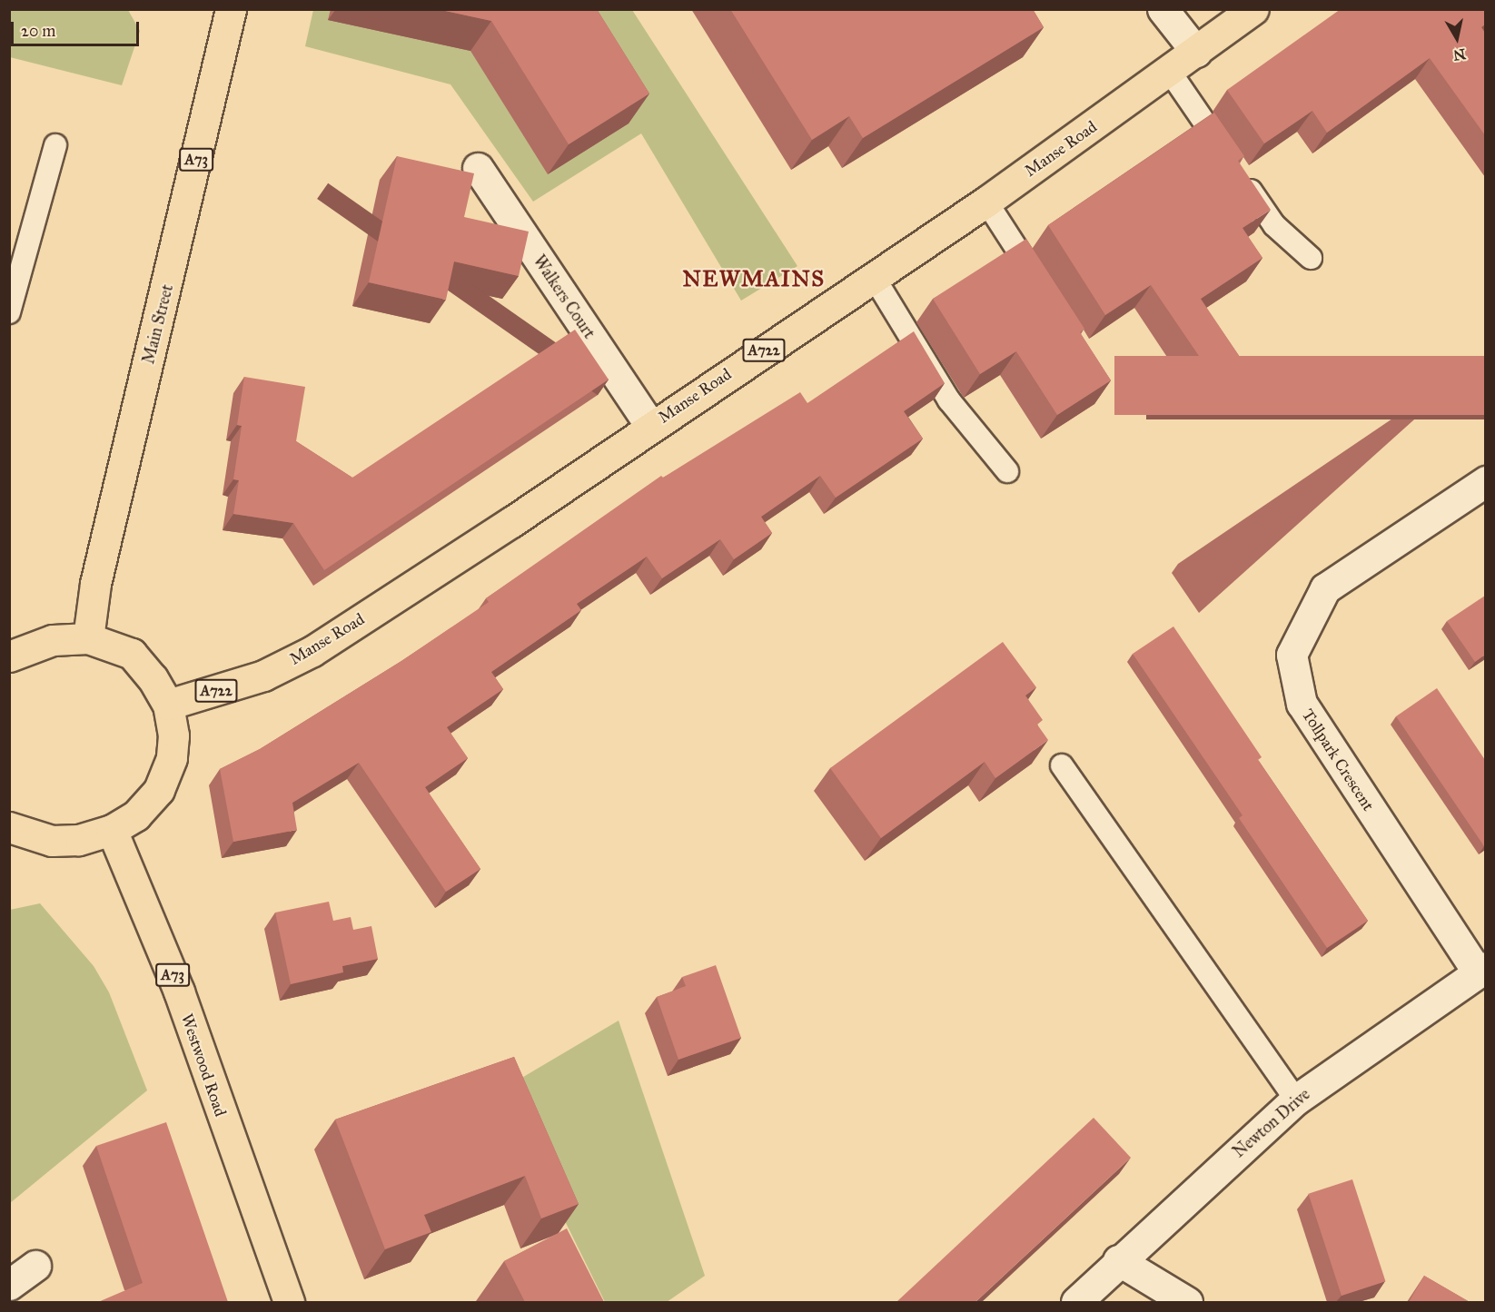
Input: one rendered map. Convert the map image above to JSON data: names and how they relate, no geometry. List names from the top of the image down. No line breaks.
{"streets":{"main road":["Manse Road","A73","Main Street","A722","Westwood Road"],"street":["Walkers Court","Tollpark Crescent","Newton Drive"]},"crossings":[["Manse Road","Walkers Court"],["Tollpark Crescent","Newton Drive"]],"districts":["NEWMAINS"],"scale_bar":"20 m","north":"bottom"}
